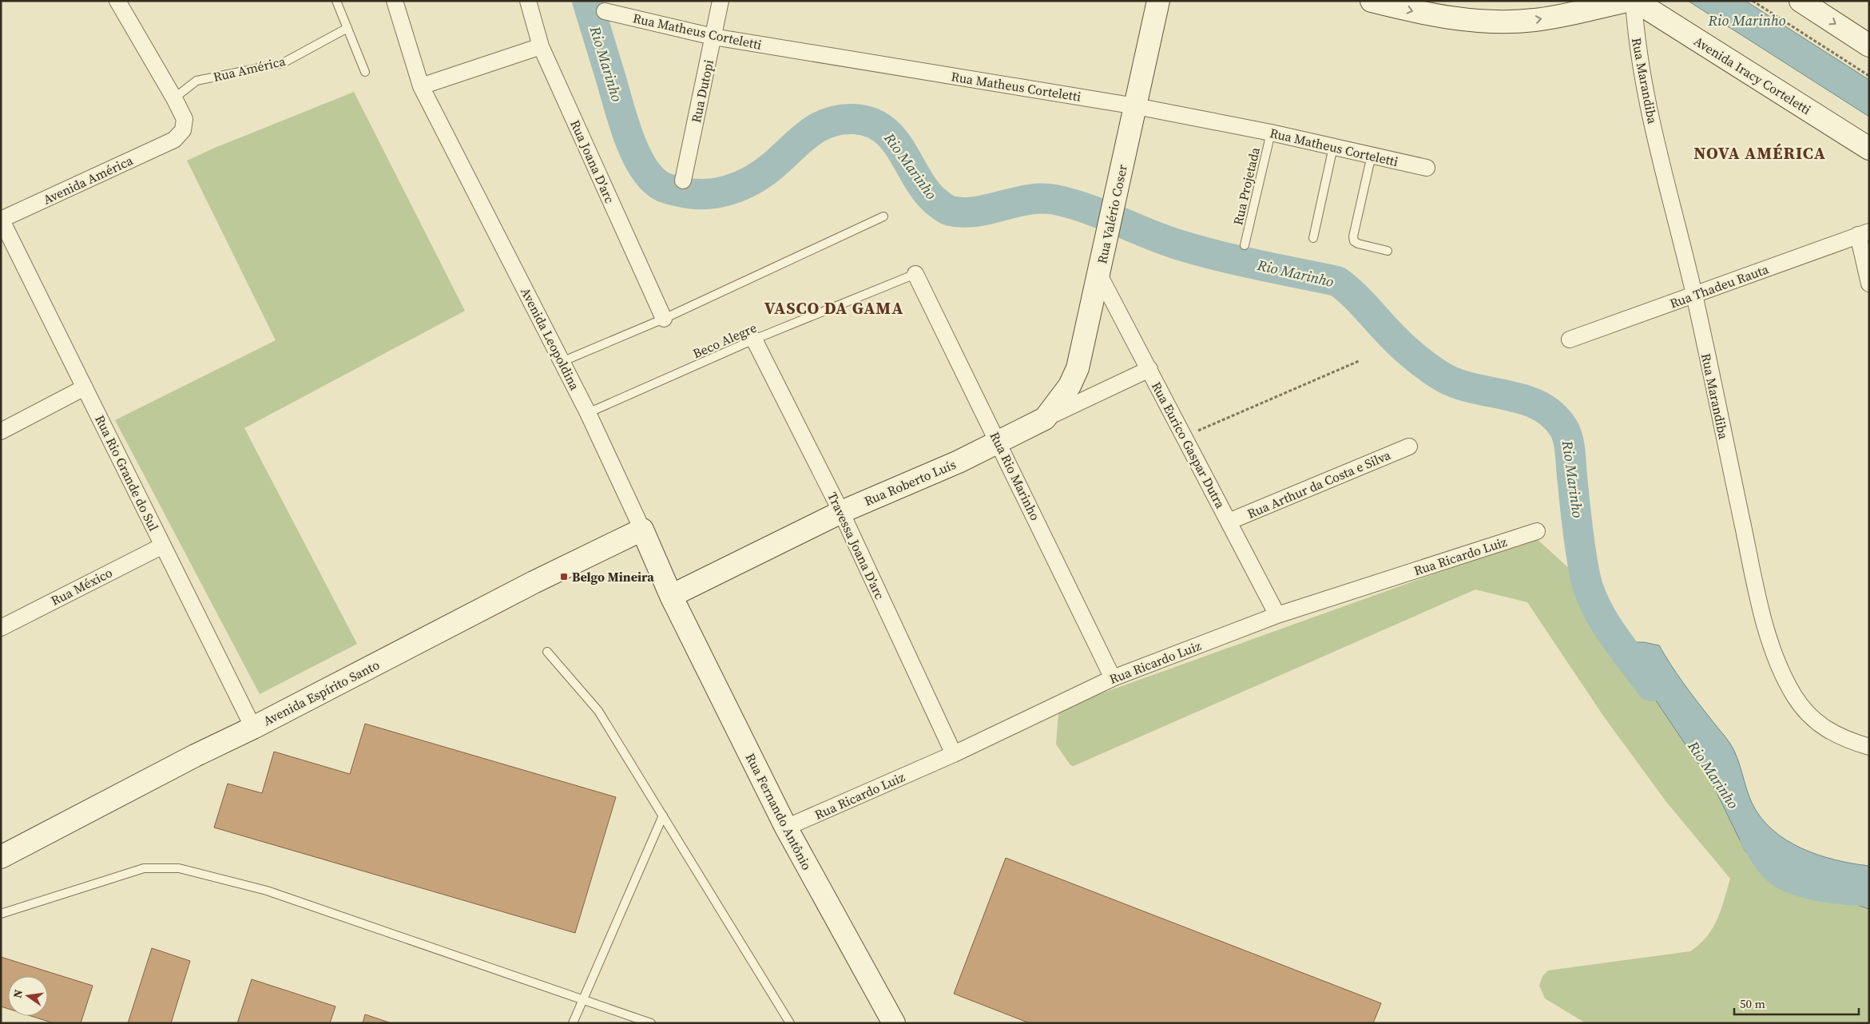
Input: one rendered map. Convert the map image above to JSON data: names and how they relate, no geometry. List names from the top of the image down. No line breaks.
{"streets":{"street":["Rua Matheus Corteletti","Avenida Iracy Corteletti","Rua Marandiba","Rua Dutopi","Rua Joana D'arc","Avenida América","Rua Valério Coser","Rua Thadeu Rauta","Avenida Leopoldina","Rua Eurico Gaspar Dutra","Rua Rio Grande do Sul","Rua Rio Marinho","Rua Roberto Luís","Rua Arthur da Costa e Silva","Travessa Joana D'arc","Rua Ricardo Luiz","Rua México","Avenida Espírito Santo","Rua Fernando Antônio"],"lane":["Rua América","Rua Projetada","Beco Alegre"]},"crossings":[["Rua Matheus Corteletti","Rua Dutopi"],["Rua Matheus Corteletti","Rua Projetada"],["Rua Matheus Corteletti","Rua Valério Coser"],["Rua América","Avenida América"],["Avenida Iracy Corteletti","Rua Marandiba"],["Rua Marandiba","Rua Thadeu Rauta"],["Avenida América","Rua Rio Grande do Sul"],["Rua Valério Coser","Rua Eurico Gaspar Dutra"],["Rua Valério Coser","Rua Roberto Luís"],["Avenida Leopoldina","Beco Alegre"],["Avenida Leopoldina","Rua Roberto Luís"],["Avenida Leopoldina","Avenida Espírito Santo"],["Avenida Leopoldina","Rua Fernando Antônio"],["Beco Alegre","Rua Rio Marinho"],["Beco Alegre","Travessa Joana D'arc"],["Rua Eurico Gaspar Dutra","Rua Roberto Luís"],["Rua Eurico Gaspar Dutra","Rua Arthur da Costa e Silva"],["Rua Eurico Gaspar Dutra","Rua Ricardo Luiz"],["Rua Rio Grande do Sul","Rua México"],["Rua Rio Grande do Sul","Avenida Espírito Santo"],["Rua Rio Marinho","Rua Roberto Luís"],["Rua Rio Marinho","Rua Ricardo Luiz"],["Rua Roberto Luís","Travessa Joana D'arc"],["Rua Roberto Luís","Rua Fernando Antônio"],["Travessa Joana D'arc","Rua Ricardo Luiz"],["Rua Ricardo Luiz","Rua Fernando Antônio"]],"districts":["NOVA AMÉRICA","VASCO DA GAMA"],"water":["Rio Marinho"],"places":{"transit":["Belgo Mineira"]},"scale_bar":"50 m","north":"left"}
